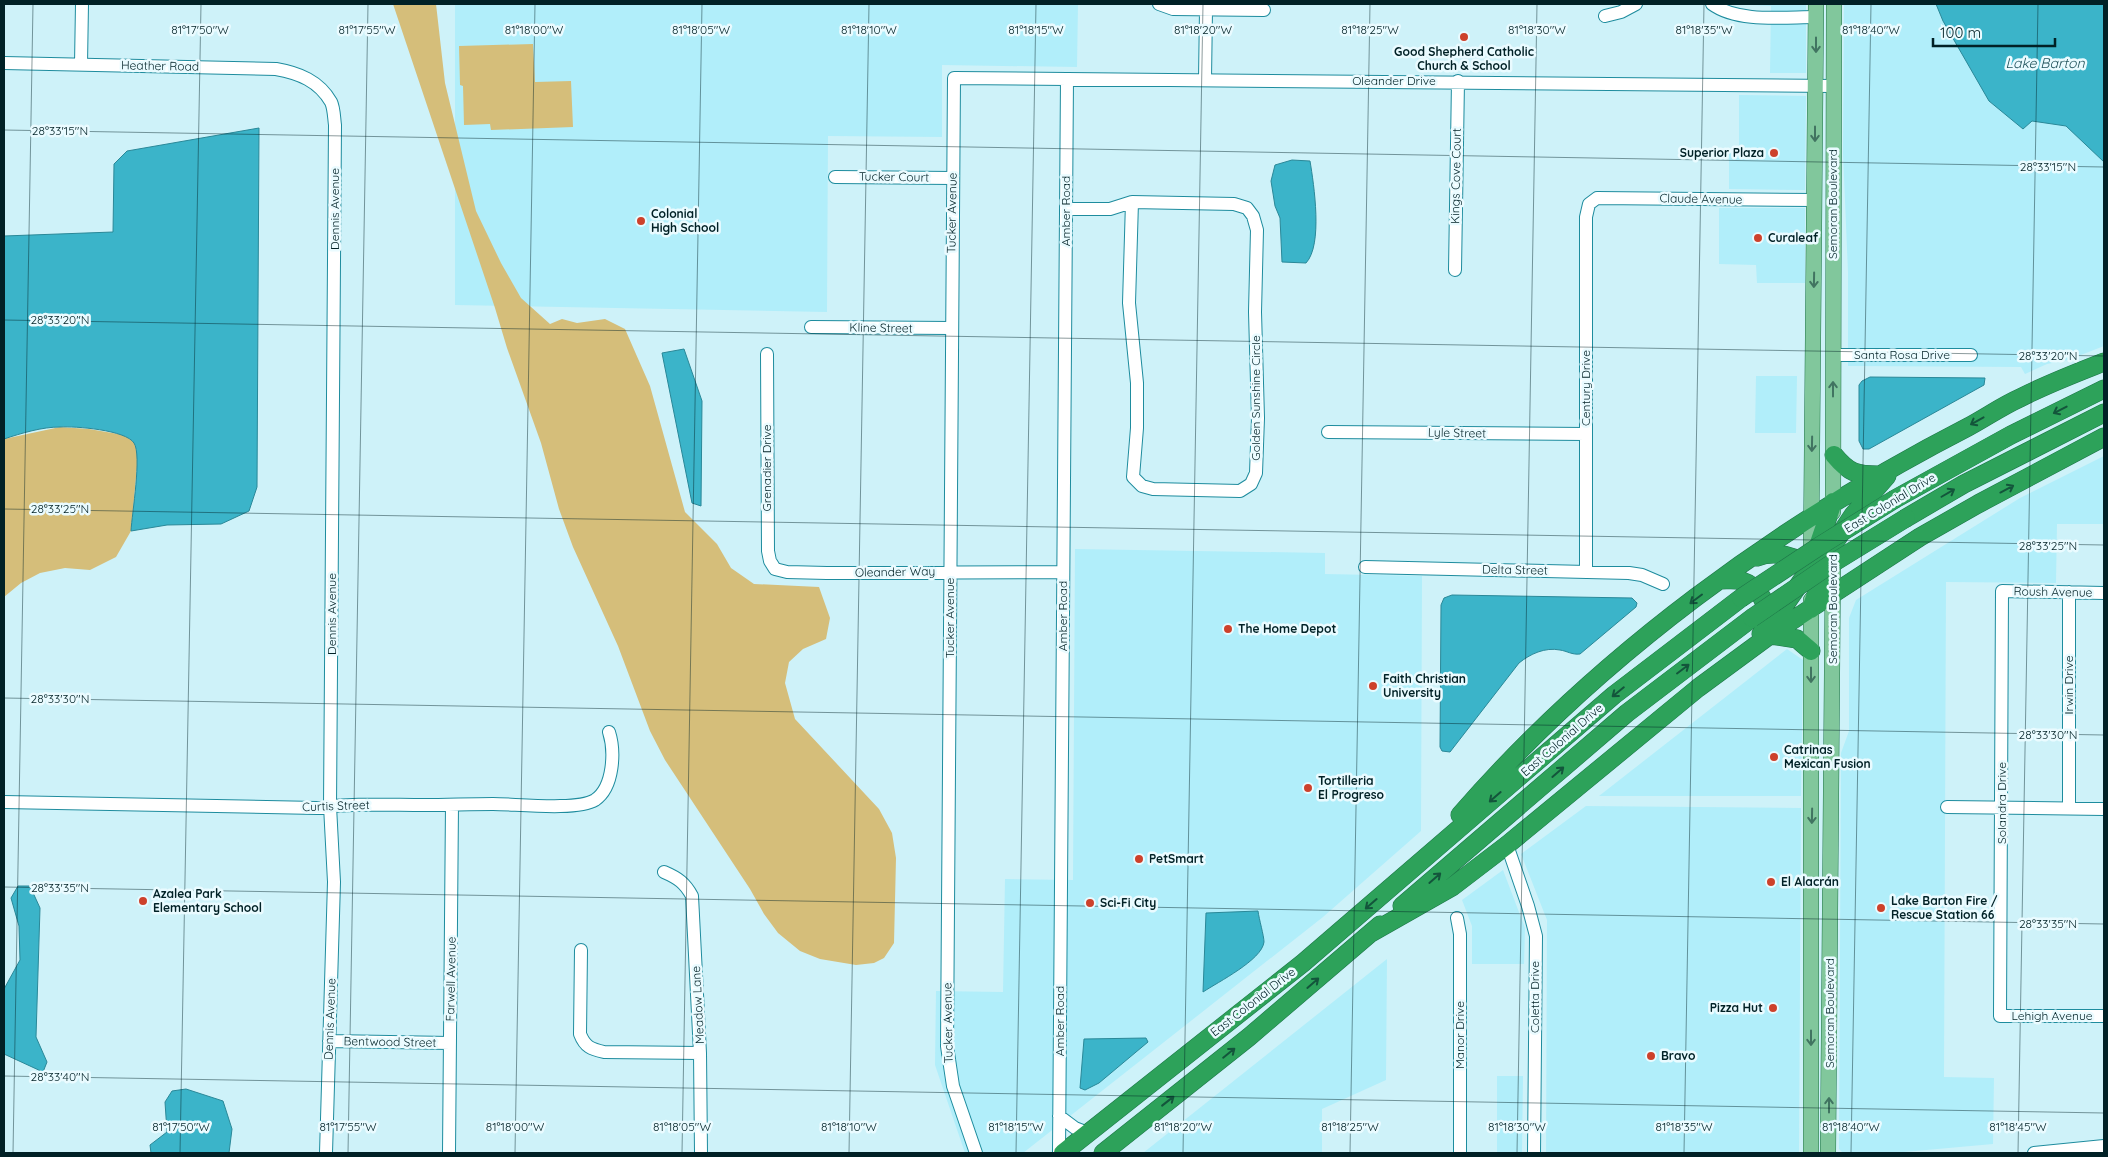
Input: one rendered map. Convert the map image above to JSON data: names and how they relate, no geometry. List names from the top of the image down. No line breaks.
{"streets":{"highway":["East Colonial Drive"],"main road":["Semoran Boulevard"],"street":["Heather Road","Oleander Drive","Kings Cove Court","Tucker Court","Claude Avenue","Dennis Avenue","Amber Road","Tucker Avenue","Kline Street","Santa Rosa Drive","Century Drive","Golden Sunshine Circle","Lyle Street","Grenadier Drive","Delta Street","Oleander Way","Roush Avenue","Irwin Drive","Solandra Drive","Curtis Street","Farwell Avenue","Coletta Drive","Meadow Lane","Lehigh Avenue","Manor Drive","Bentwood Street"]},"crossings":[["Heather Road","Dennis Avenue"],["Oleander Drive","Kings Cove Court"],["Oleander Drive","Semoran Boulevard"],["Oleander Drive","Amber Road"],["Oleander Drive","Tucker Avenue"],["Tucker Court","Tucker Avenue"],["Claude Avenue","Semoran Boulevard"],["Claude Avenue","Century Drive"],["Semoran Boulevard","Santa Rosa Drive"],["Dennis Avenue","Curtis Street"],["Dennis Avenue","Bentwood Street"],["Amber Road","Golden Sunshine Circle"],["Amber Road","Oleander Way"],["Tucker Avenue","Kline Street"],["Tucker Avenue","Oleander Way"],["Century Drive","Lyle Street"],["Century Drive","Delta Street"],["Grenadier Drive","Oleander Way"],["Roush Avenue","Irwin Drive"],["Roush Avenue","Solandra Drive"],["Solandra Drive","Lehigh Avenue"],["Curtis Street","Farwell Avenue"],["Farwell Avenue","Bentwood Street"]],"water":["Lake Barton"],"places":["Good Shepherd Catholic Church & School","Superior Plaza","Colonial High School","Curaleaf","The Home Depot","Faith Christian University","Catrinas Mexican Fusion","Tortilleria El Progreso","PetSmart","El Alacrán","Azalea Park Elementary School","Sci-Fi City","Lake Barton Fire / Rescue Station 66","Pizza Hut","Bravo"],"scale_bar":"100 m","coordinates":["81°17'50\"W","81°17'55\"W","81°18'00\"W","81°18'05\"W","81°18'10\"W","81°18'15\"W","81°18'20\"W","81°18'25\"W","81°18'30\"W","81°18'35\"W","81°18'40\"W","28°33'15\"N","28°33'20\"N","28°33'25\"N","28°33'30\"N","28°33'35\"N","28°33'40\"N","81°18'45\"W"]}
